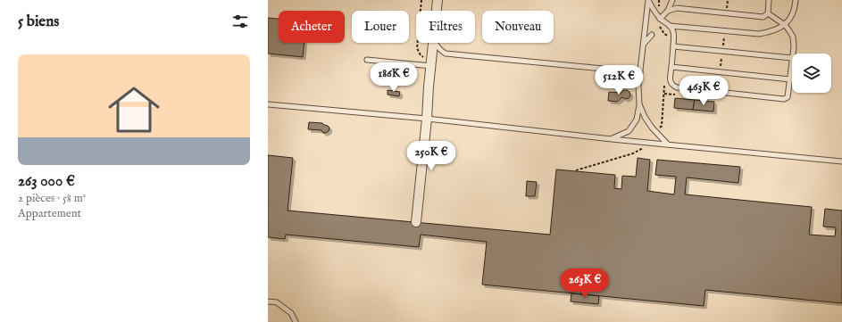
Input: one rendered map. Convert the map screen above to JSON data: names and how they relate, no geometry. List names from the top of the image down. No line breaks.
{"page":{"heading":"5 biens","chip":["Acheter","Louer","Filtres","Nouveau"],"list":[{"name":"263 000 €","note":"2 pièces · 58 m² · Appartement"}],"price":["186K €","512K €","463K €","250K €","263K €"]}}
